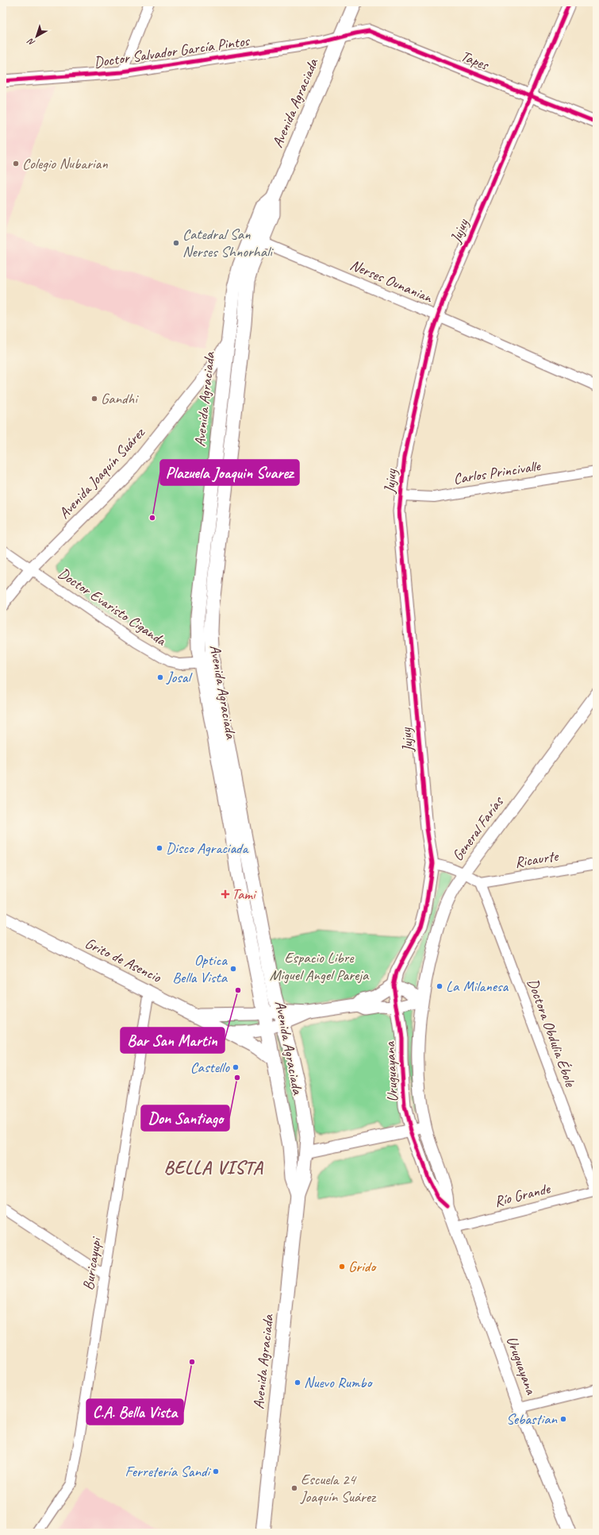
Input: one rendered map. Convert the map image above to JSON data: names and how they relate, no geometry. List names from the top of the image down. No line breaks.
{"streets":{"main road":["Avenida Agraciada"],"street":["Doctor Salvador García Pintos","Tapes","Jujuy","Nerses Ounanian","Carlos Princivalle","Avenida Joaquín Suárez","Doctor Evaristo Ciganda","General Farías","Ricaurte","Grito de Asencio","Doctora Obdulia Ébole","Uruguayana","Río Grande","Buricayupi"]},"crossings":[["Doctor Salvador García Pintos","Tapes"],["Doctor Salvador García Pintos","Avenida Agraciada"],["Tapes","Avenida Agraciada"],["Tapes","Jujuy"],["Avenida Agraciada","Nerses Ounanian"],["Avenida Agraciada","Avenida Joaquín Suárez"],["Avenida Agraciada","Doctor Evaristo Ciganda"],["Jujuy","Nerses Ounanian"],["Jujuy","Carlos Princivalle"],["Jujuy","Uruguayana"],["Avenida Joaquín Suárez","Doctor Evaristo Ciganda"],["General Farías","Uruguayana"],["Ricaurte","Doctora Obdulia Ébole"],["Grito de Asencio","Buricayupi"],["Doctora Obdulia Ébole","Río Grande"],["Uruguayana","Río Grande"]],"districts":["BELLA VISTA"],"parks":["Espacio Libre Miguel Angel Pareja"],"places":{"other":["Colegio Nubarian","Catedral San Nerses Shnorhali","Gandhi","Plazuela Joaquin Suarez","Josal","Disco Agraciada","Optica Bella Vista","La Milanesa","Bar San Martin","Castello","Don Santiago","Grido","C.A. Bella Vista","Nuevo Rumbo","Sebastian","Ferretería Sandi","Escuela 24 Joaquín Suárez"],"health":["Tami"]},"north":"bottom left"}
